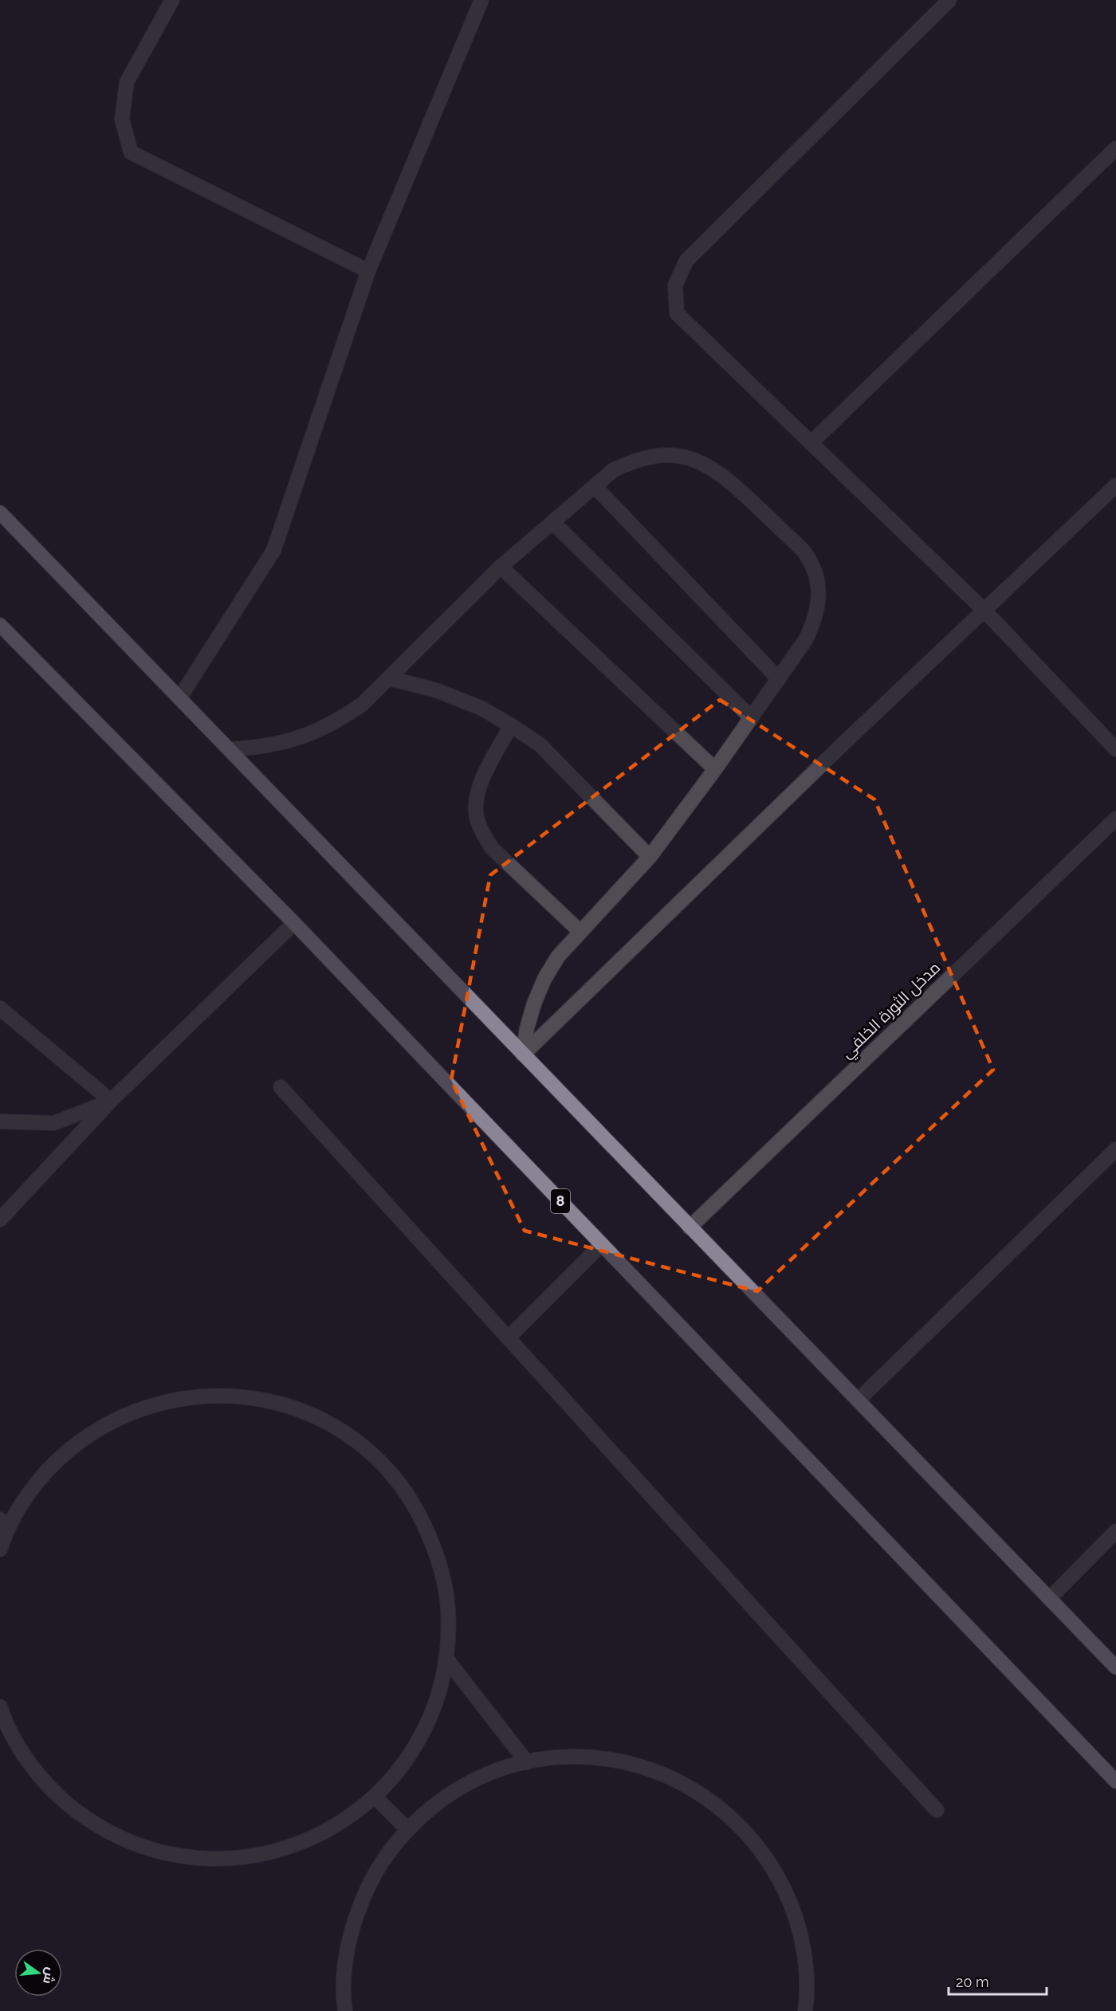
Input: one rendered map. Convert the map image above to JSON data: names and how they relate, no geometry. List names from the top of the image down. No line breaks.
{"streets":{"highway":["8"],"street":["مدخل الثورة الخلفي"]},"scale_bar":"20 m","north":"right"}
